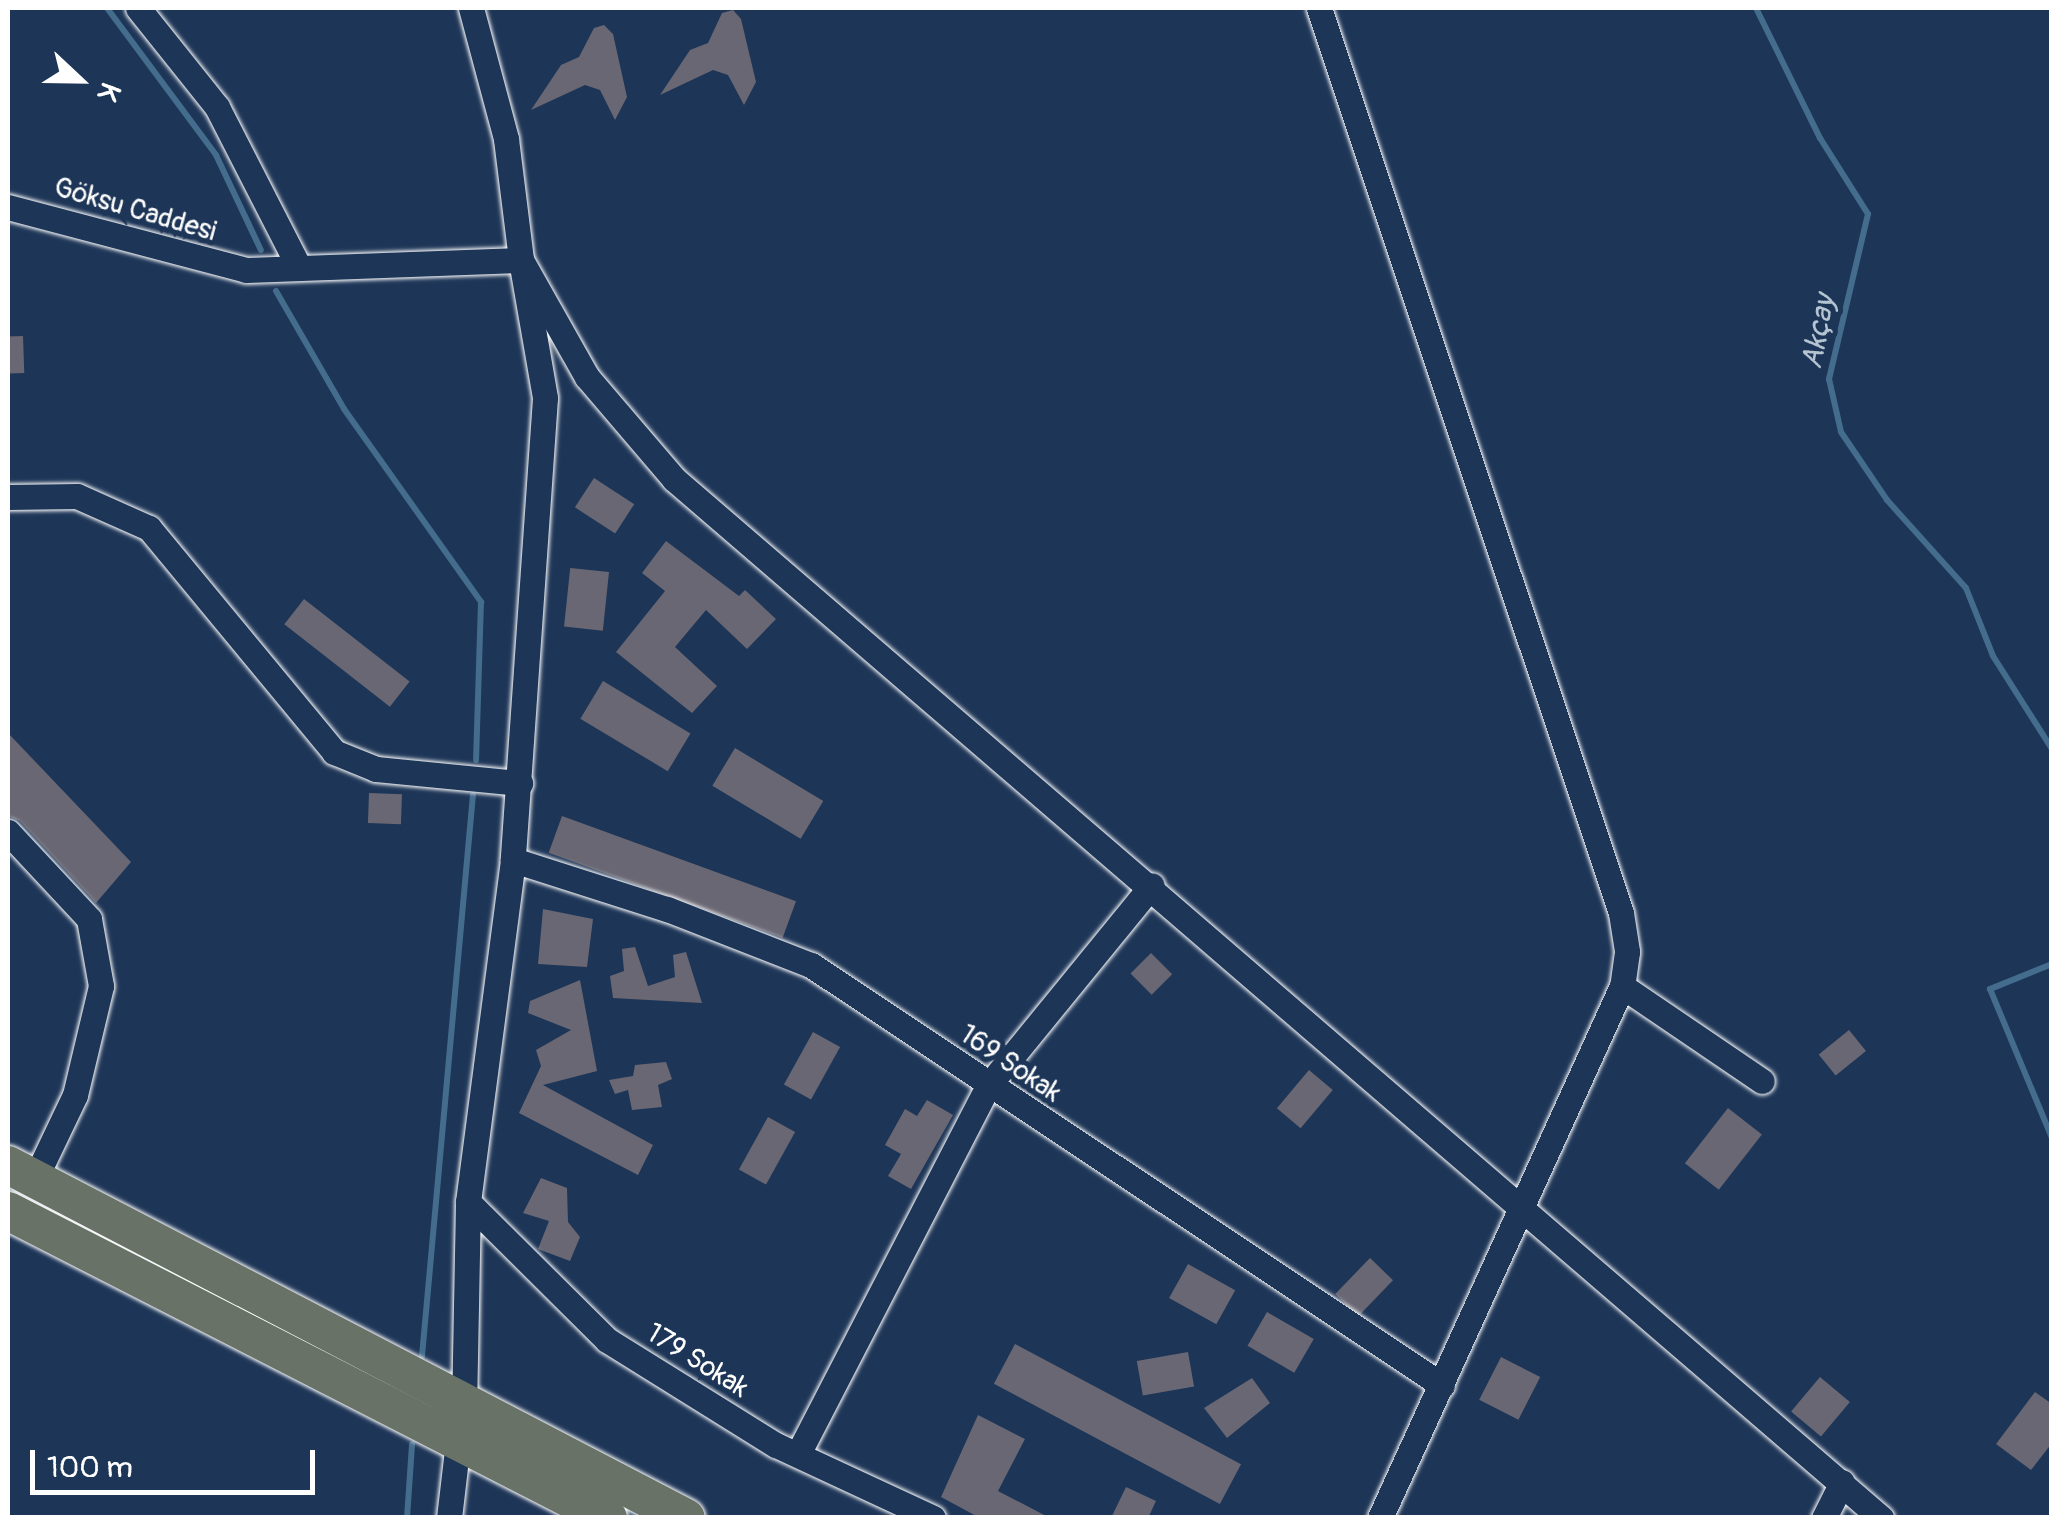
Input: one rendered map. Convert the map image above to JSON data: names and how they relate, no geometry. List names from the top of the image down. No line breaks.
{"streets":{"street":["Göksu Caddesi","169 Sokak","179 Sokak"]},"water":["Akçay"],"scale_bar":"100 m","north":"right"}
